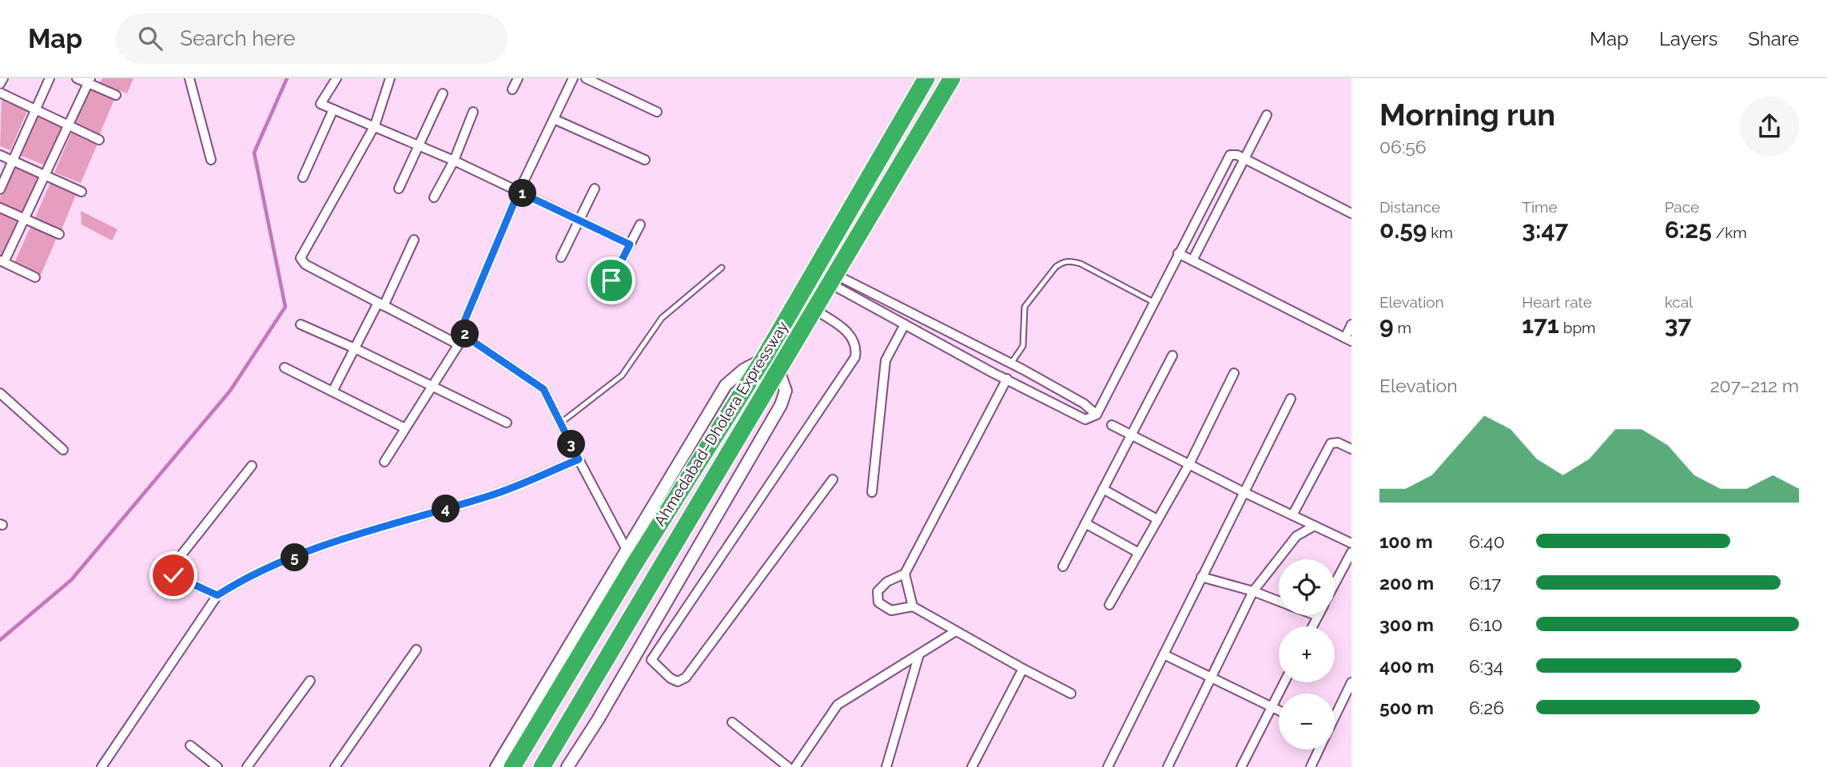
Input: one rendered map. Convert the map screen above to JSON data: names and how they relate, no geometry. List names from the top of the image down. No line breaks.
{"streets":{"highway":["Ahmedabad–Dholera Expressway"]},"page":{"header":"Map","search":"Search here","nav":["Map","Layers","Share"],"heading":["Morning run","06:56"],"stats":[["Distance","0.59 km"],["Time","3:47"],["Pace","6:25 /km"],["Elevation","9 m"],["Heart rate","171 bpm"],["kcal","37"]],"pins":["1","2","3","4","5"],"chart":["Elevation","207–212 m"],"list":[{"name":"100 m","note":"6:40"},{"name":"200 m","note":"6:17"},{"name":"300 m","note":"6:10"},{"name":"400 m","note":"6:34"},{"name":"500 m","note":"6:26"}],"map_buttons":["+","−"]}}
